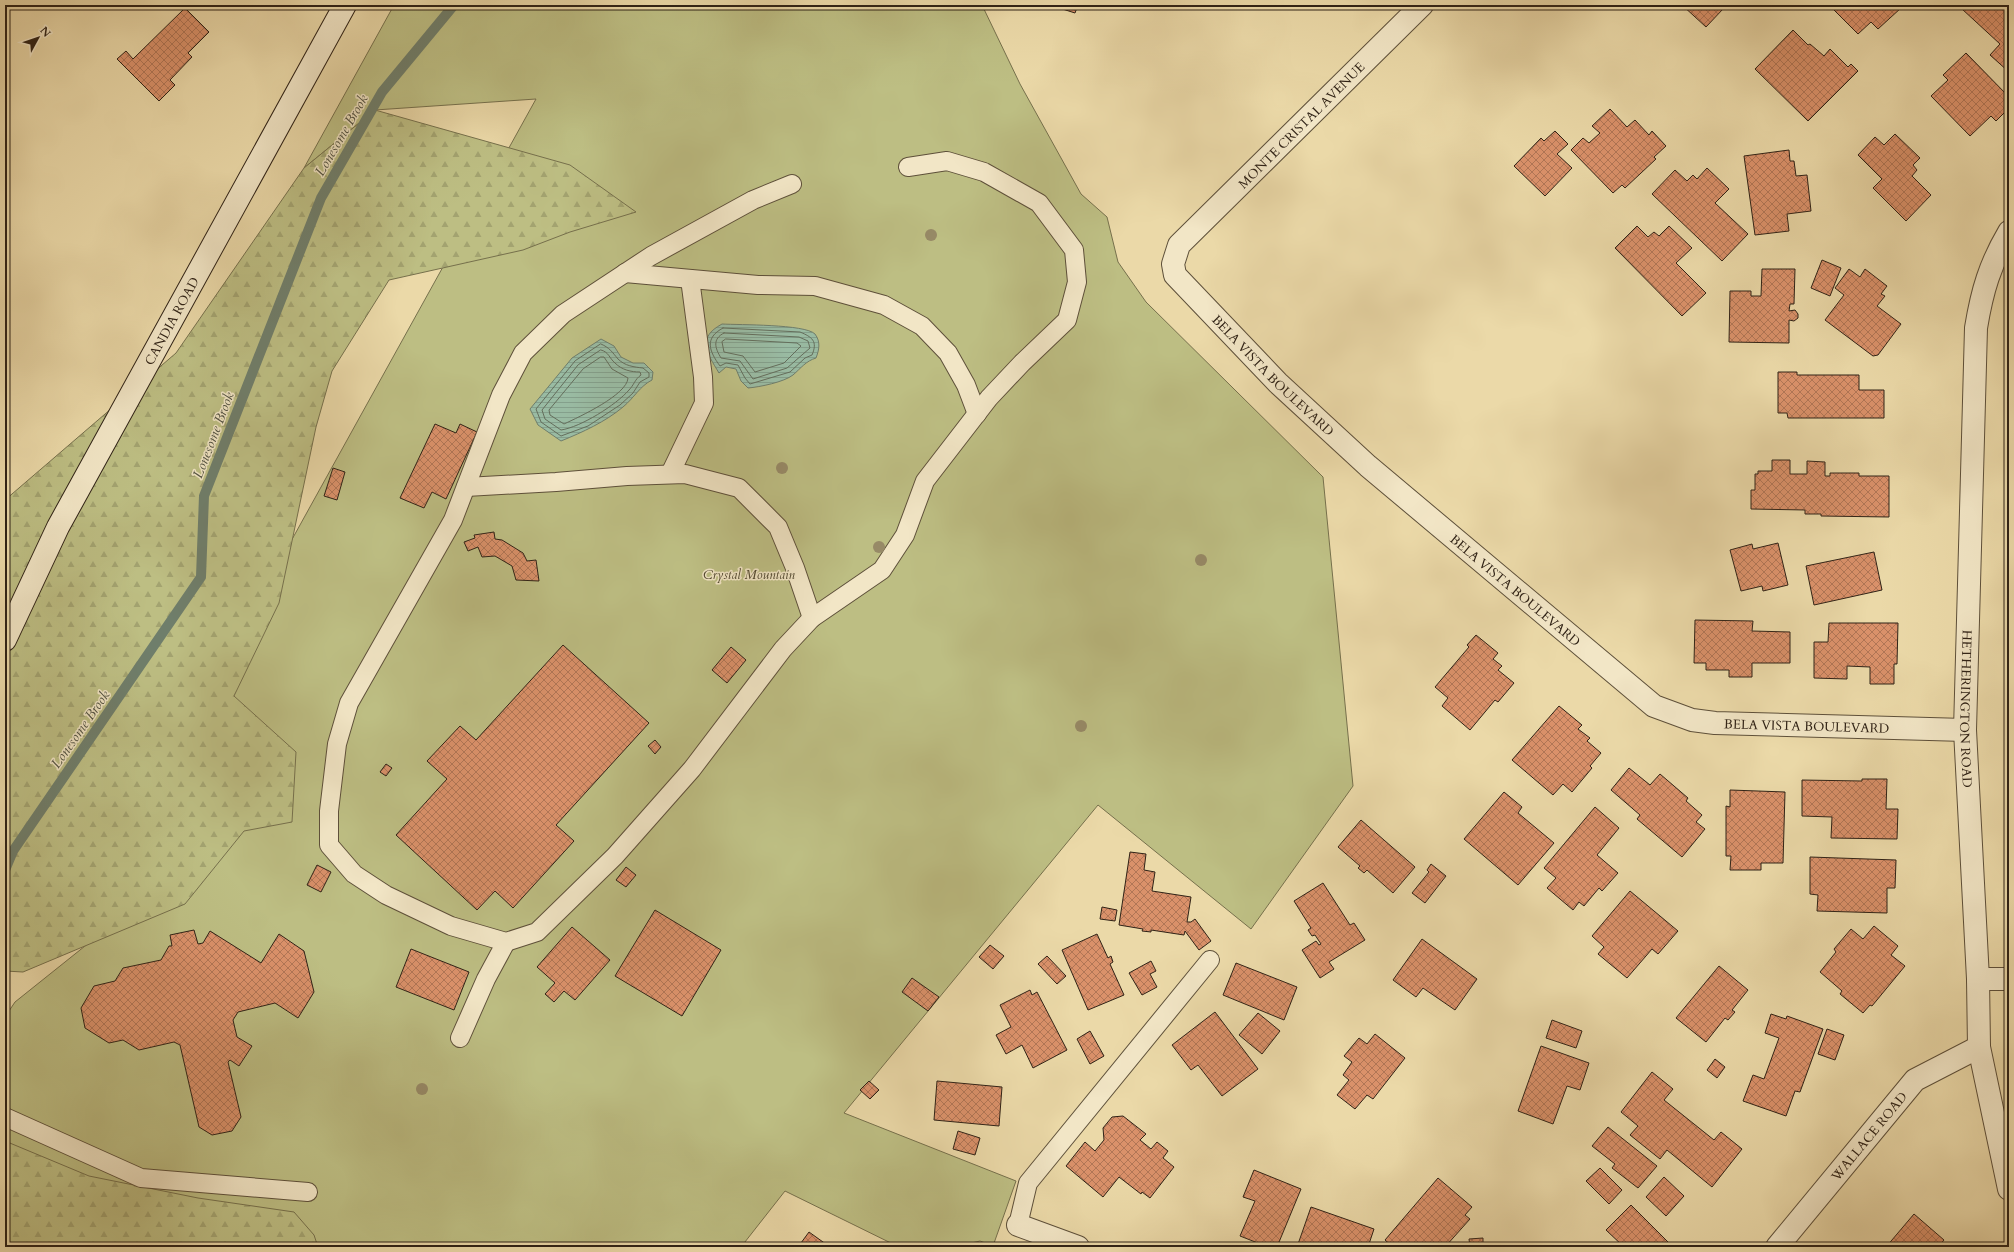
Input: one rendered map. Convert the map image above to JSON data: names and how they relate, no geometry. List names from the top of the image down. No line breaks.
{"streets":{"street":["MONTE CRISTAL AVENUE","CANDIA ROAD","BELA VISTA BOULEVARD","HETHERINGTON ROAD","WALLACE ROAD"]},"crossings":[["MONTE CRISTAL AVENUE","BELA VISTA BOULEVARD"],["BELA VISTA BOULEVARD","HETHERINGTON ROAD"],["HETHERINGTON ROAD","WALLACE ROAD"]],"water":["Lonesome Brook"],"parks":["Crystal Mountain"],"north":"top right"}
